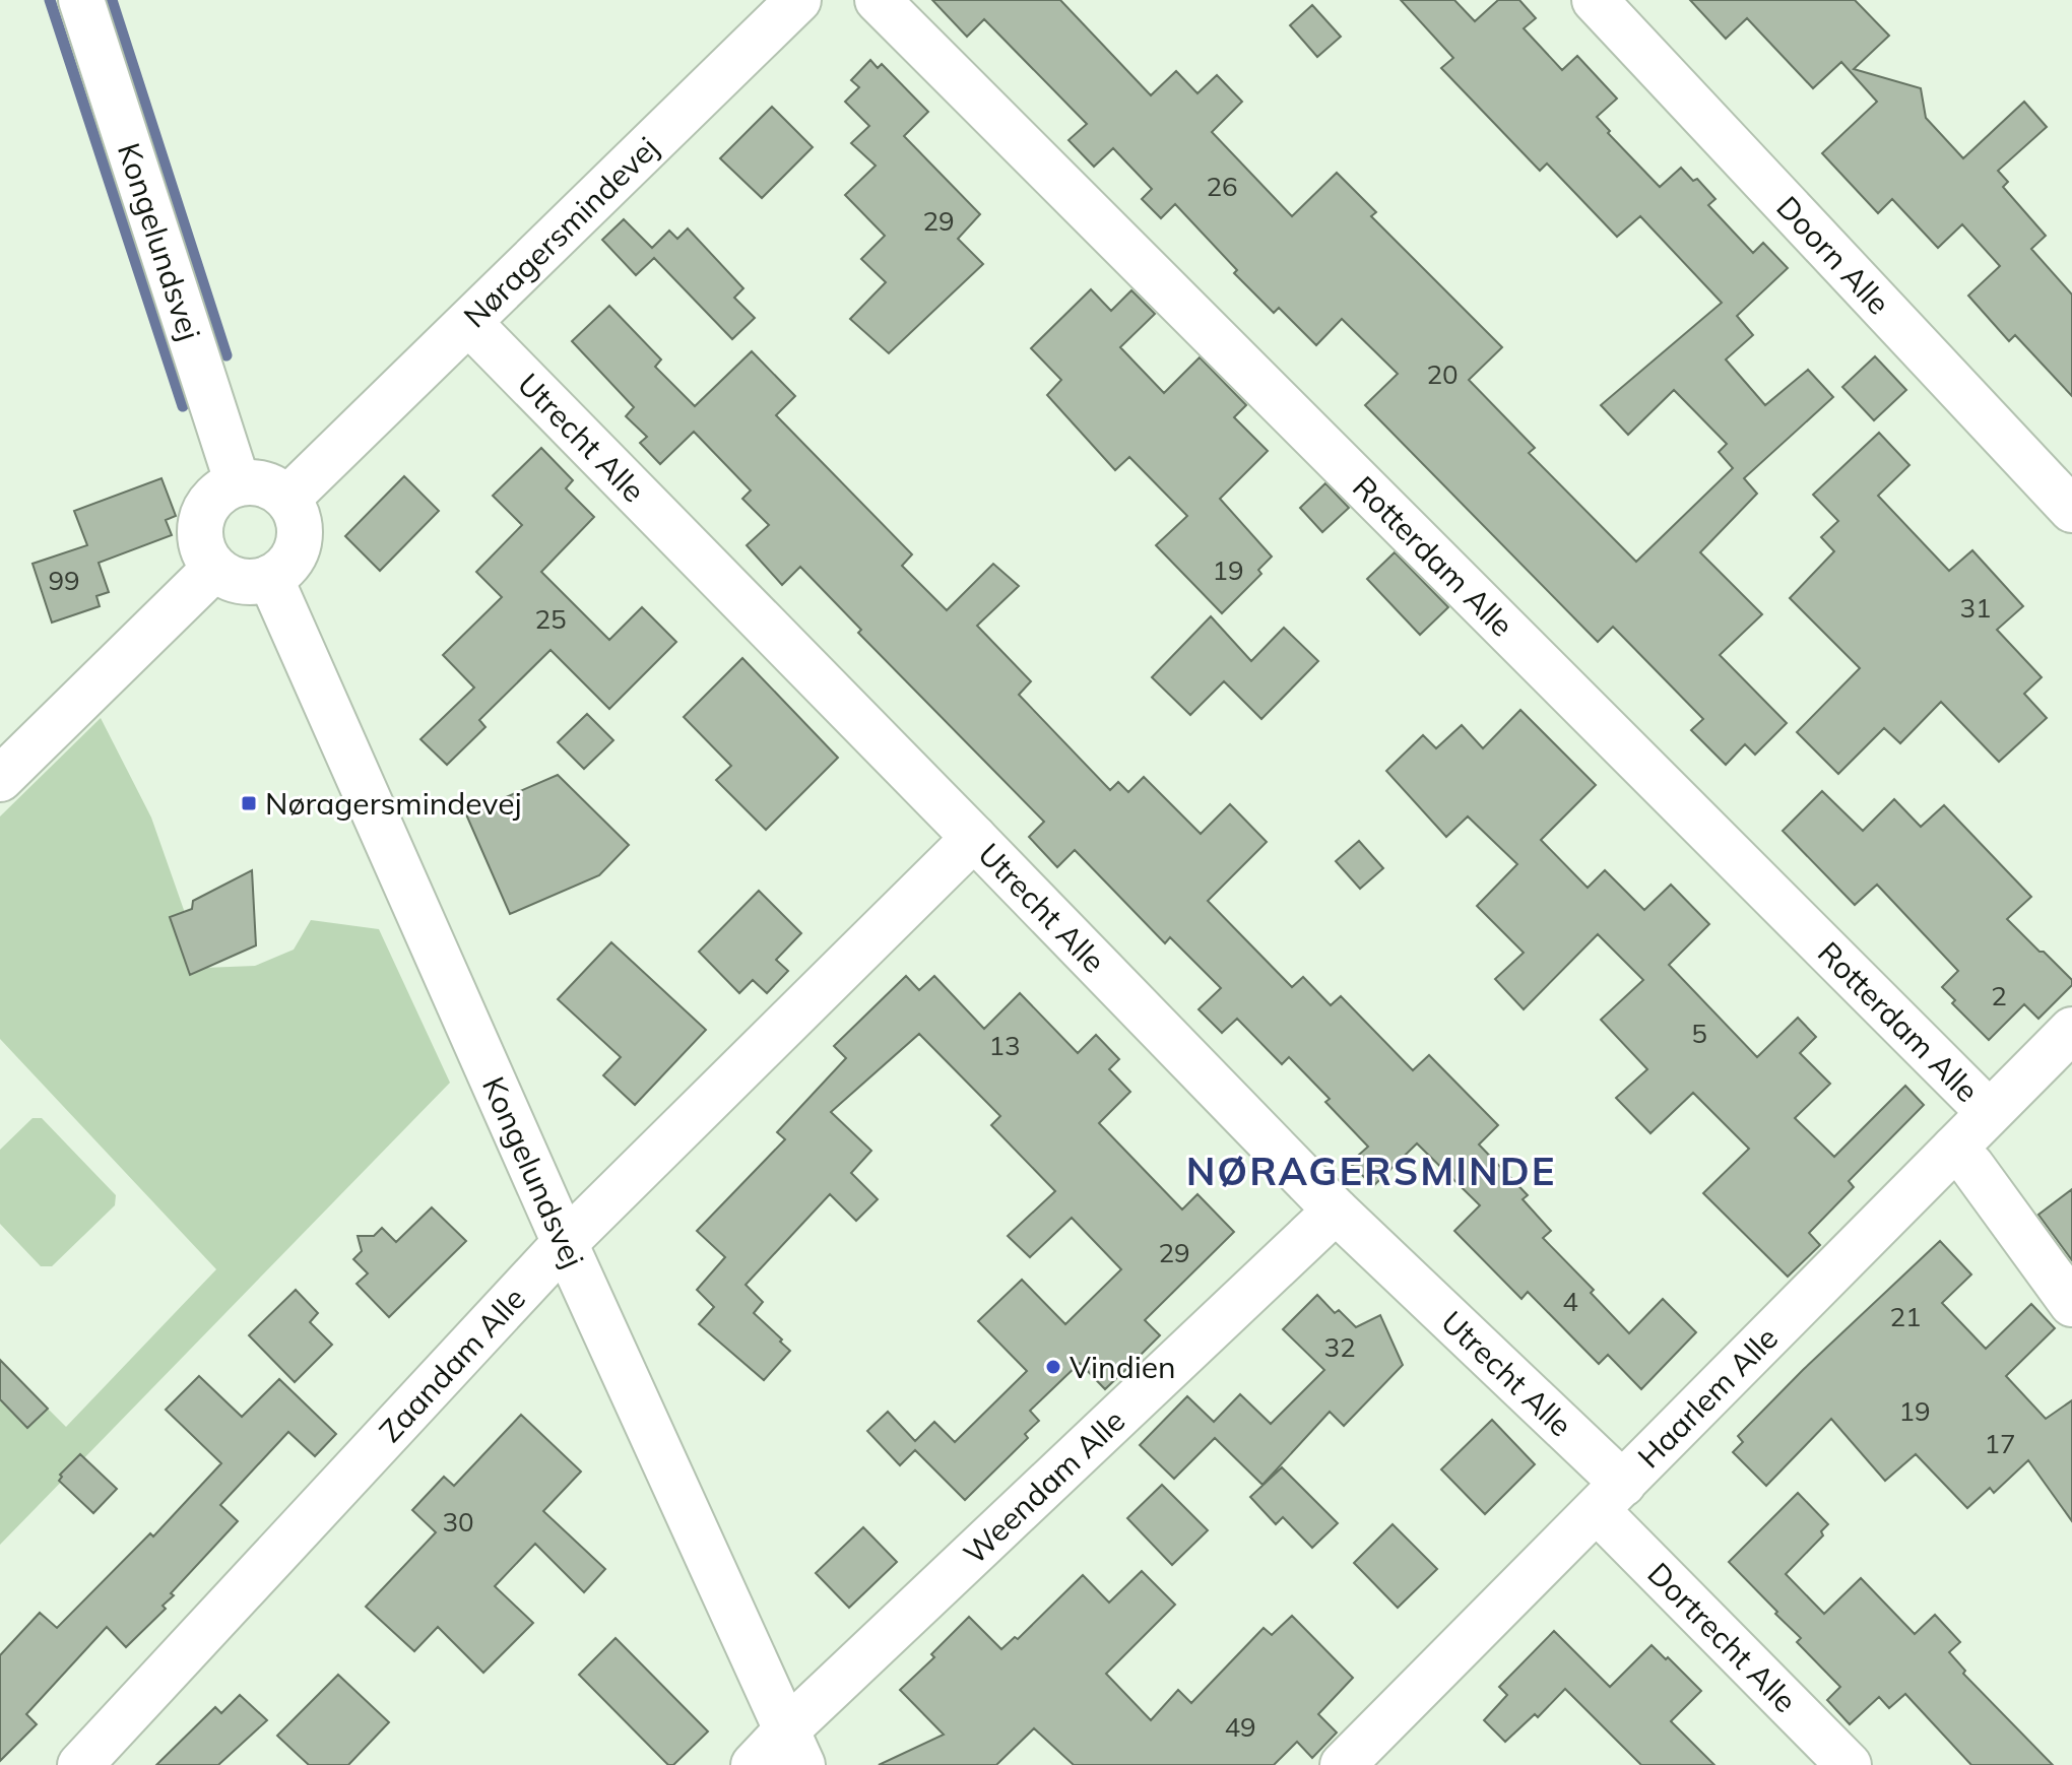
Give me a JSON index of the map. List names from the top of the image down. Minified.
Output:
{"streets":{"street":["Nøragersmindevej","Kongelundsvej","Doorn Alle","Utrecht Alle","Rotterdam Alle","Zaandam Alle","Haarlem Alle","Weendam Alle","Dortrecht Alle"]},"crossings":[["Nøragersmindevej","Kongelundsvej"],["Nøragersmindevej","Utrecht Alle"],["Kongelundsvej","Zaandam Alle"],["Kongelundsvej","Weendam Alle"],["Utrecht Alle","Zaandam Alle"],["Utrecht Alle","Haarlem Alle"],["Utrecht Alle","Weendam Alle"],["Utrecht Alle","Dortrecht Alle"],["Rotterdam Alle","Haarlem Alle"],["Haarlem Alle","Dortrecht Alle"]],"districts":["NØRAGERSMINDE"],"places":{"transit":["Nøragersmindevej"],"other":["Vindien"]},"house_numbers":["26","29","20","19","99","31","25","2","5","13","29","4","21","32","19","17","30","49"]}
